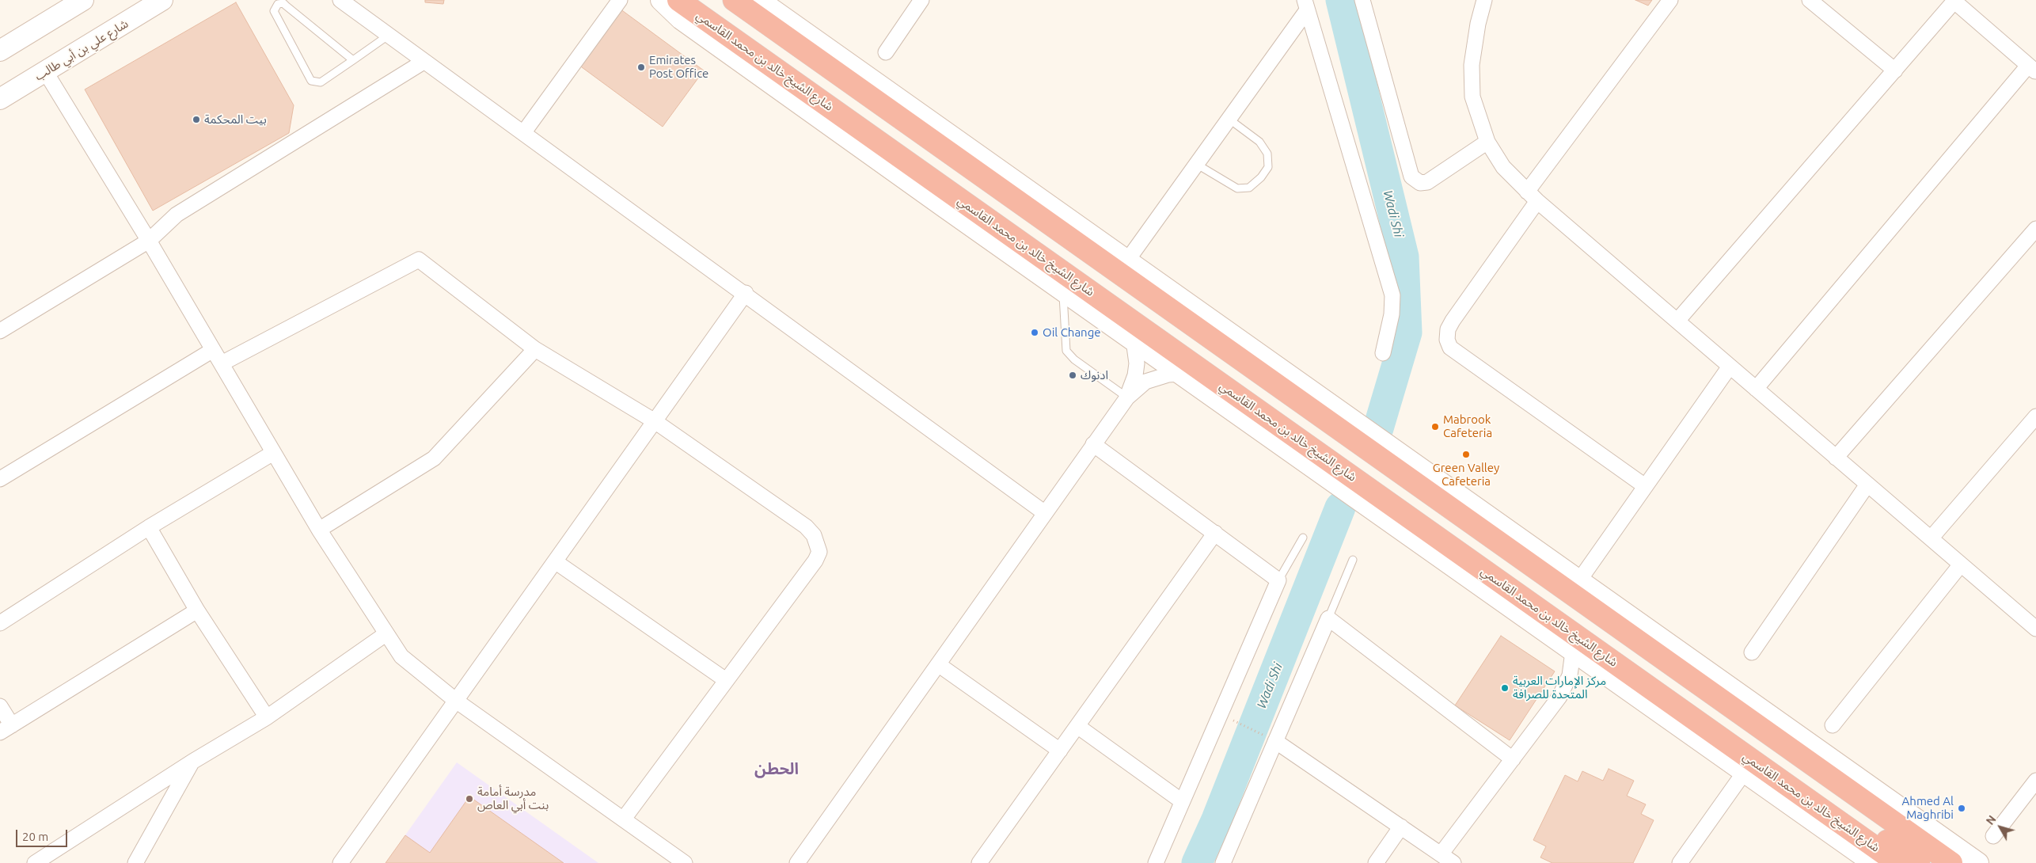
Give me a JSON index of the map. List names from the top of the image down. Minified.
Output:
{"streets":{"highway":["شارع الشيخ خالد بن محمد القاسمي"],"street":["شارع علي بن أبي طالب"]},"districts":["الحطن"],"water":["Wadi Shi"],"places":["Emirates Post Office","بيت المحكمة","Oil Change","ادنوك","Mabrook Cafeteria","Green Valley Cafeteria","مركز الإمارات العربية المتحدة للصرافة","مدرسة أمامة بنت أبي العاص","Ahmed Al Maghribi"],"scale_bar":"20 m","north":"top left"}
